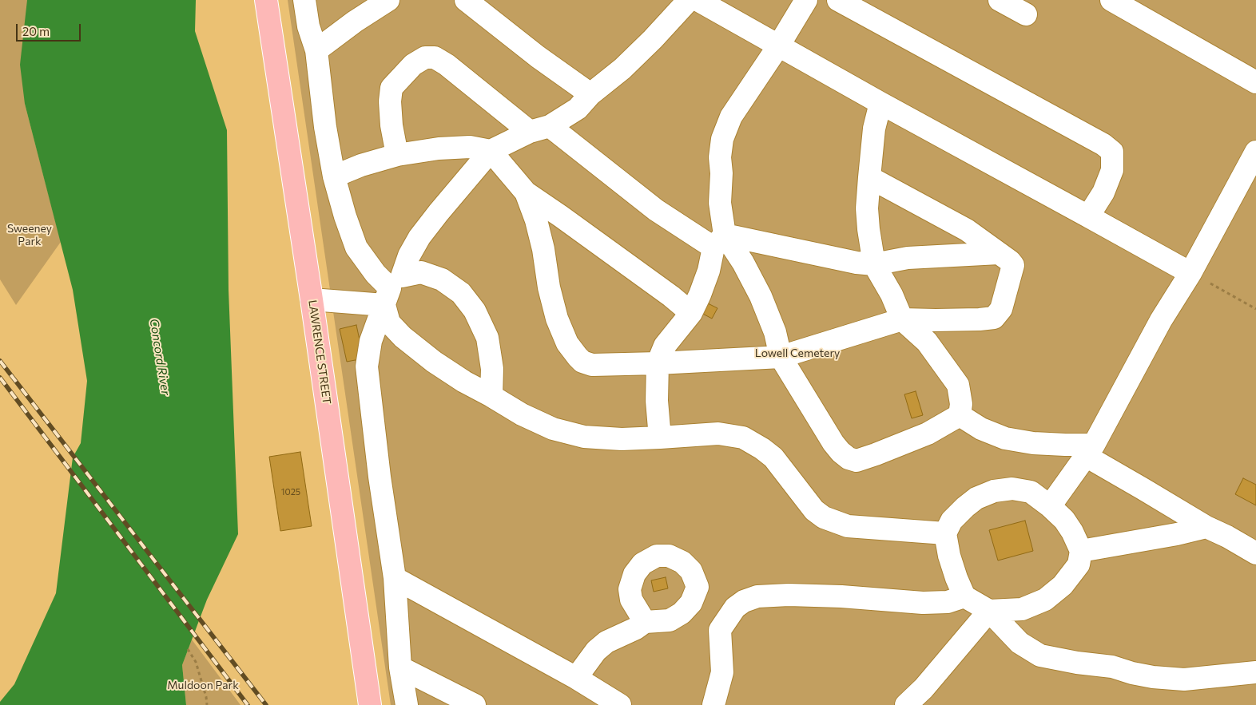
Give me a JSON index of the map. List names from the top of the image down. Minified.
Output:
{"streets":{"main road":["LAWRENCE STREET"]},"water":["Concord River"],"parks":["Sweeney Park","Lowell Cemetery","Muldoon Park"],"house_numbers":["1025"],"scale_bar":"20 m"}
